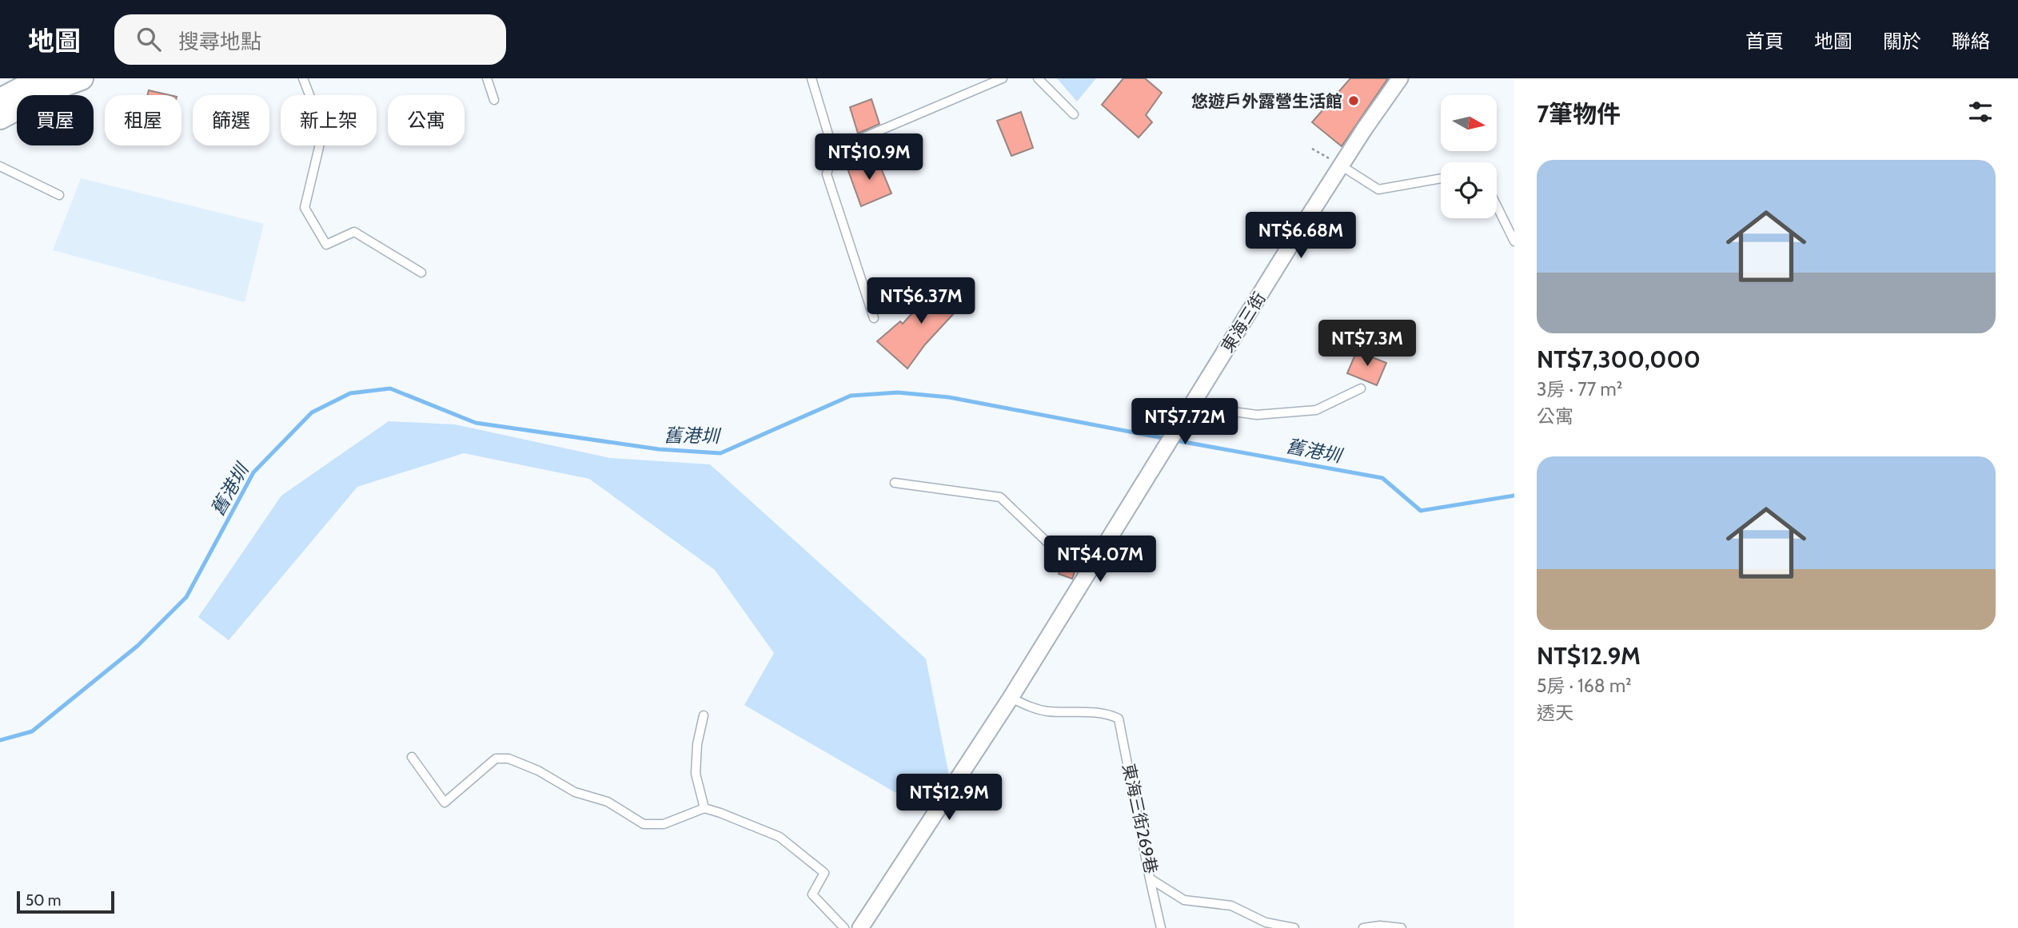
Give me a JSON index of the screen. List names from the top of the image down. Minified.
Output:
{"streets":{"street":["東海三街"],"lane":["東海三街269巷"]},"water":["舊港圳"],"places":["悠遊戶外露營生活館"],"scale_bar":"50 m","north":"right","page":{"header":"地圖","search":"搜尋地點","nav":["首頁","地圖","關於","聯絡"],"heading":"7筆物件","chip":["買屋","租屋","篩選","新上架","公寓"],"price":["NT$10.9M","NT$6.68M","NT$6.37M","NT$7.3M","NT$7.72M","NT$4.07M","NT$12.9M"],"list":[{"name":"NT$7,300,000","note":"3房 · 77 m² · 公寓"},{"name":"NT$12.9M","note":"5房 · 168 m² · 透天"}],"scale":"50 m"}}
